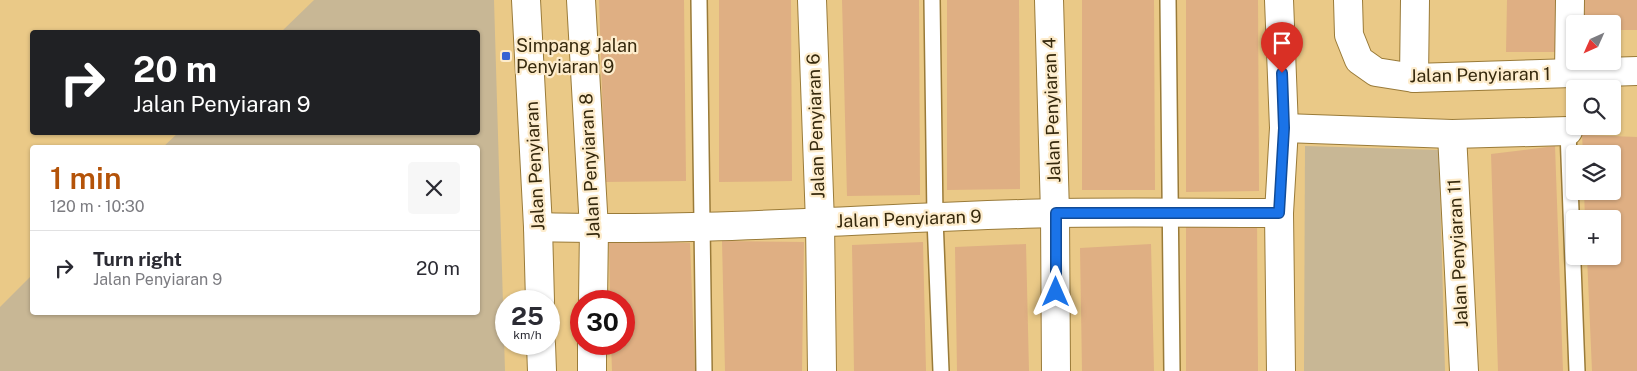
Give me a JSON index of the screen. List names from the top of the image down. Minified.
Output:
{"streets":{"street":["Jalan Penyiaran 1","Jalan Penyiaran 4","Jalan Penyiaran 6","Jalan Penyiaran","Jalan Penyiaran 8","Jalan Penyiaran 9","Jalan Penyiaran 11"]},"crossings":[["Jalan Penyiaran 4","Jalan Penyiaran 9"],["Jalan Penyiaran 6","Jalan Penyiaran 9"],["Jalan Penyiaran","Jalan Penyiaran 9"],["Jalan Penyiaran 8","Jalan Penyiaran 9"]],"places":{"transit":["Simpang Jalan Penyiaran 9"]},"north":"bottom left","page":{"map_buttons":"+","turn":["20 m","Jalan Penyiaran 9"],"heading":["1 min","120 m · 10:30"],"list":[{"name":"Turn right","note":"Jalan Penyiaran 9","value":"20 m"}],"speed":"25 km/h","limit":"30"}}
